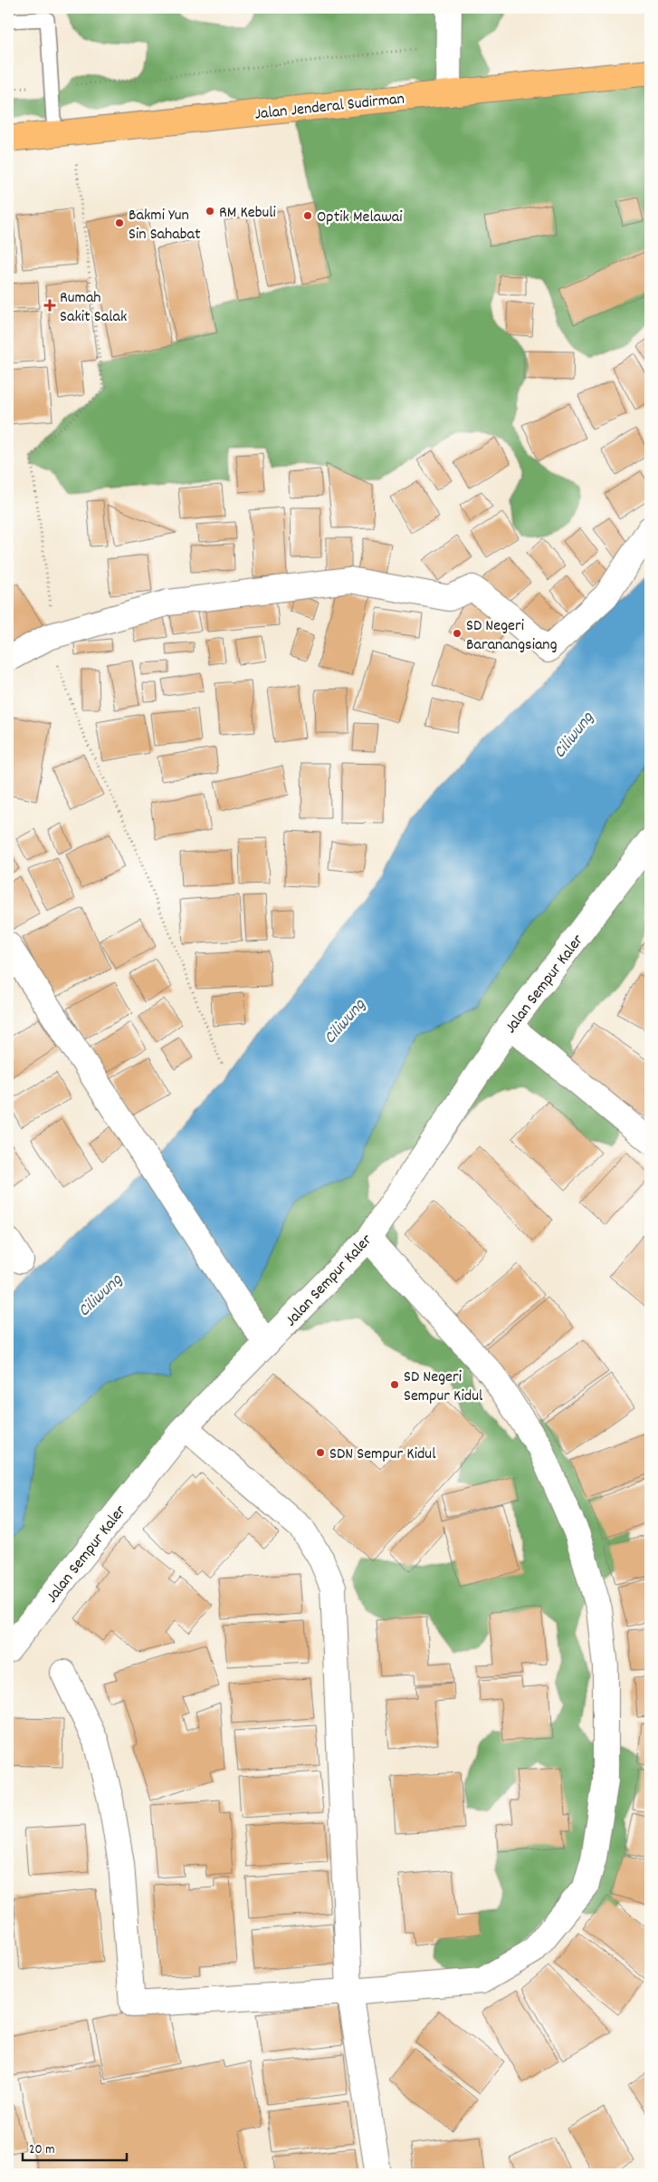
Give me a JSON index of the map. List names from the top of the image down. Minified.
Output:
{"streets":{"main road":["Jalan Jenderal Sudirman"],"street":["Jalan Sempur Kaler"]},"water":["Ciliwung"],"places":{"other":["RM Kebuli","Optik Melawai","Bakmi Yun Sin Sahabat","SD Negeri Baranangsiang","SD Negeri Sempur Kidul","SDN Sempur Kidul"],"health":["Rumah Sakit Salak"]},"scale_bar":"20 m"}
